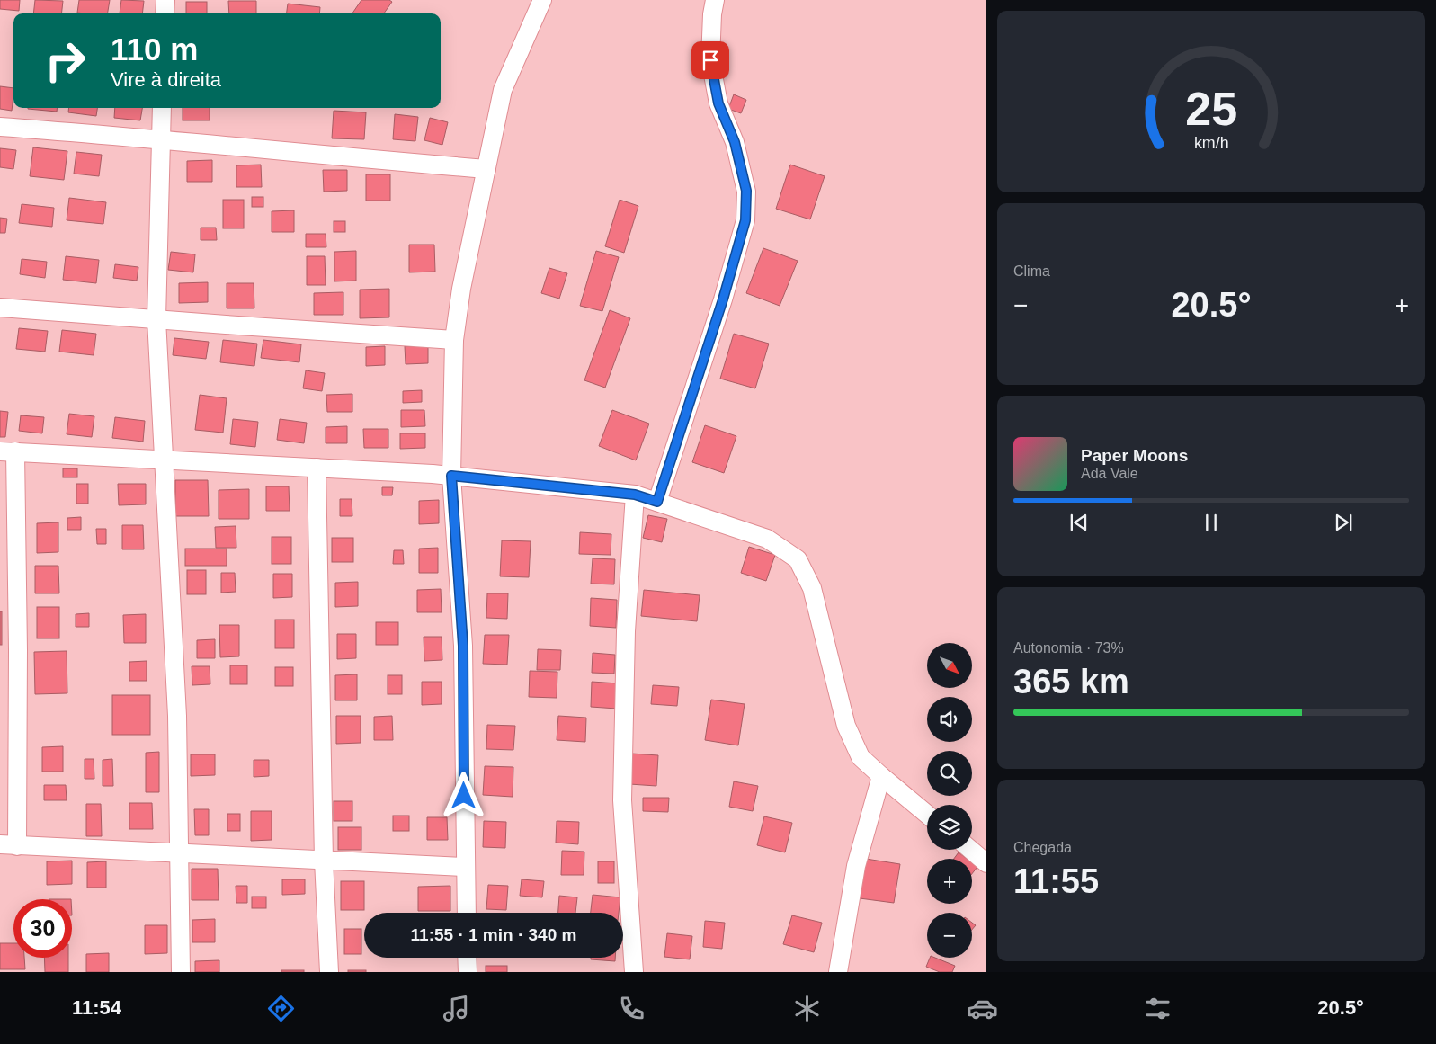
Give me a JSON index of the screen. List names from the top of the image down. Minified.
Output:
{"north":"bottom right","page":{"turn":["110 m","Vire à direita"],"tile":["Clima",["Autonomia · 73%","365 km"],["Chegada","11:55"]],"heat":["−","20.5°","+"],"song":["Paper Moons","Ada Vale"],"map_buttons":["+","−"],"limit":"30","trip":"11:55 · 1 min · 340 m","tabs":["11:54","20.5°"],"gauge":["25","km/h"]}}
